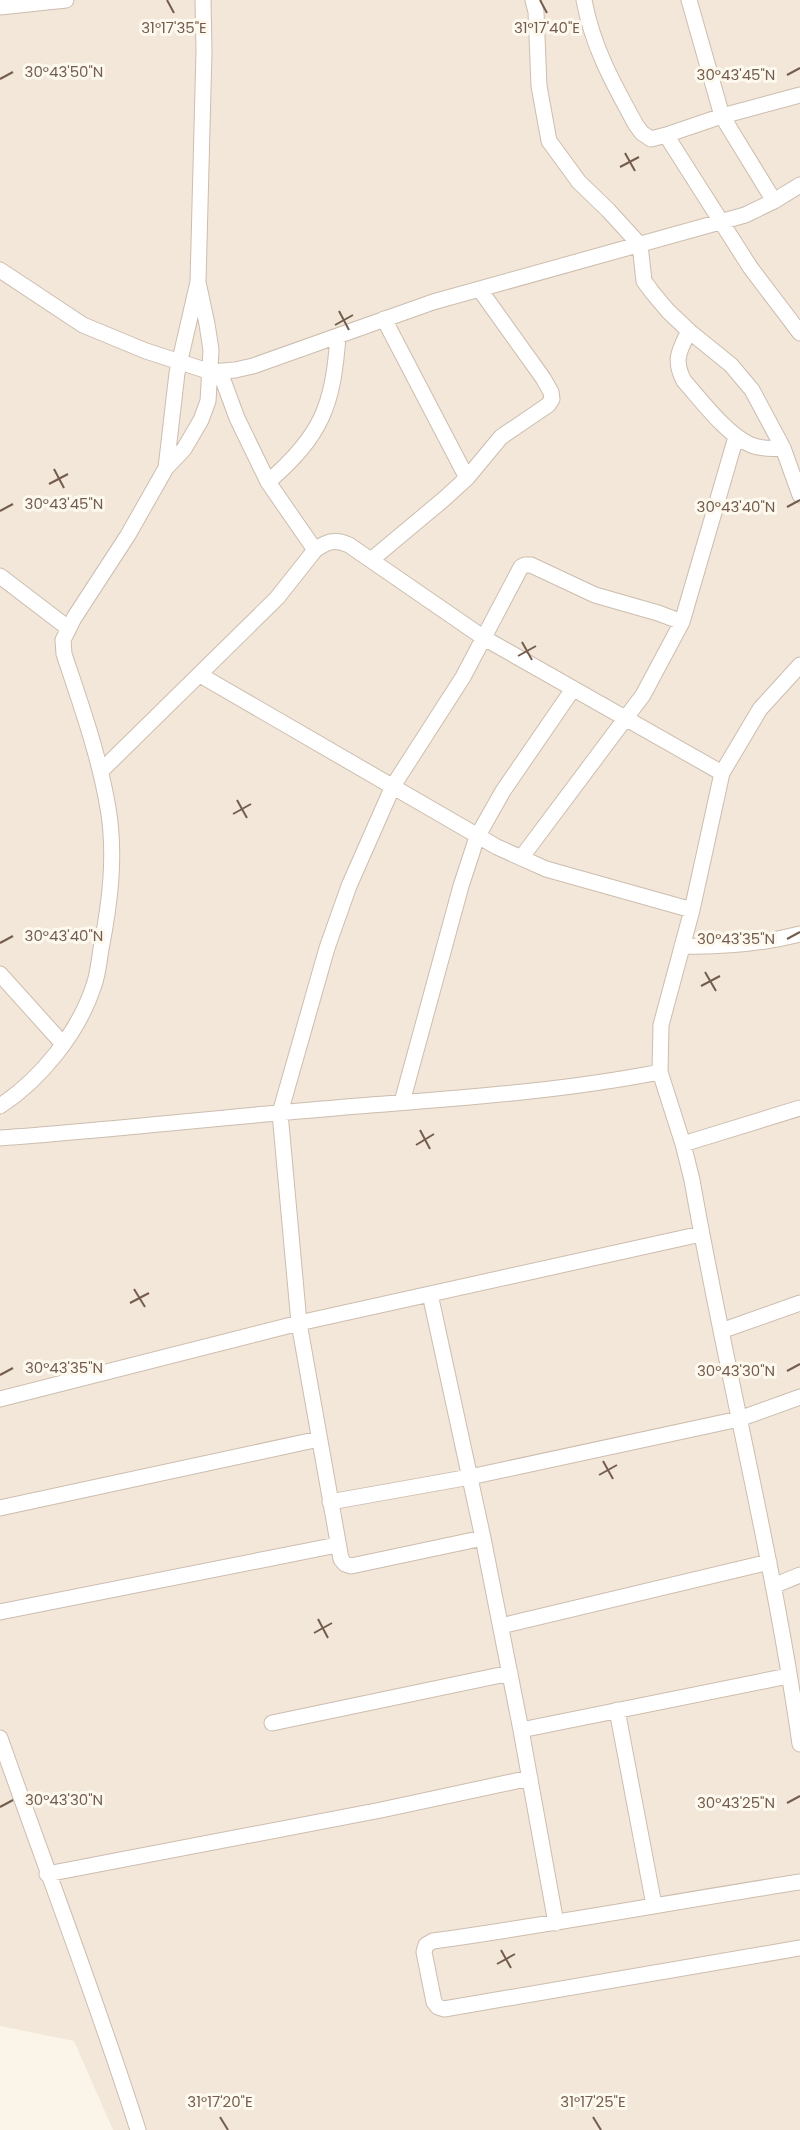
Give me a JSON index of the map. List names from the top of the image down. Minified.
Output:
{"coordinates":["31°17'35\"E","31°17'40\"E","30°43'50\"N","30°43'45\"N","30°43'40\"N","30°43'35\"N","30°43'30\"N","30°43'25\"N","31°17'20\"E","31°17'25\"E"]}
